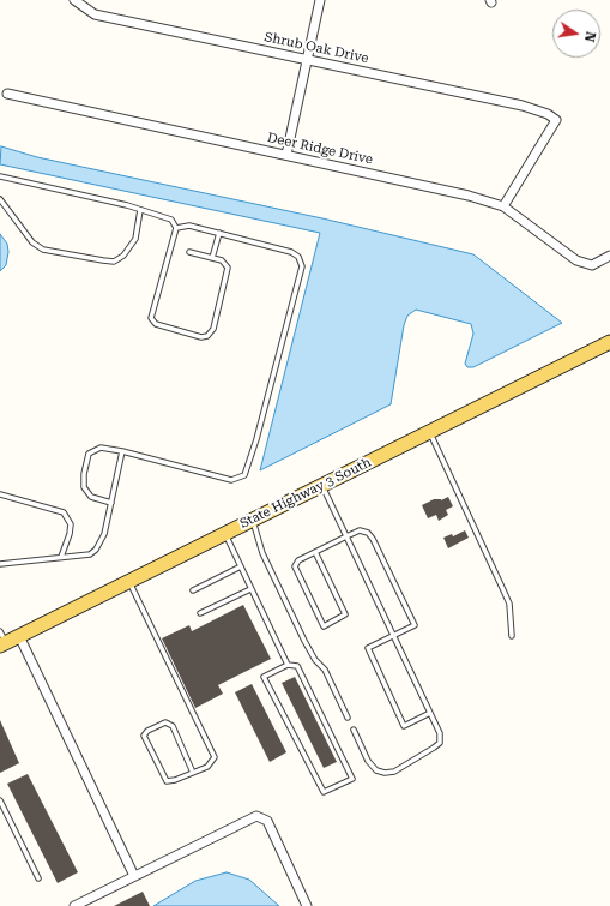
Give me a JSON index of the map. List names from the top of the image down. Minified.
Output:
{"streets":{"main road":["State Highway 3 South"],"street":["Shrub Oak Drive","Deer Ridge Drive"]},"crossings":[["Shrub Oak Drive","Deer Ridge Drive"]],"north":"right"}
